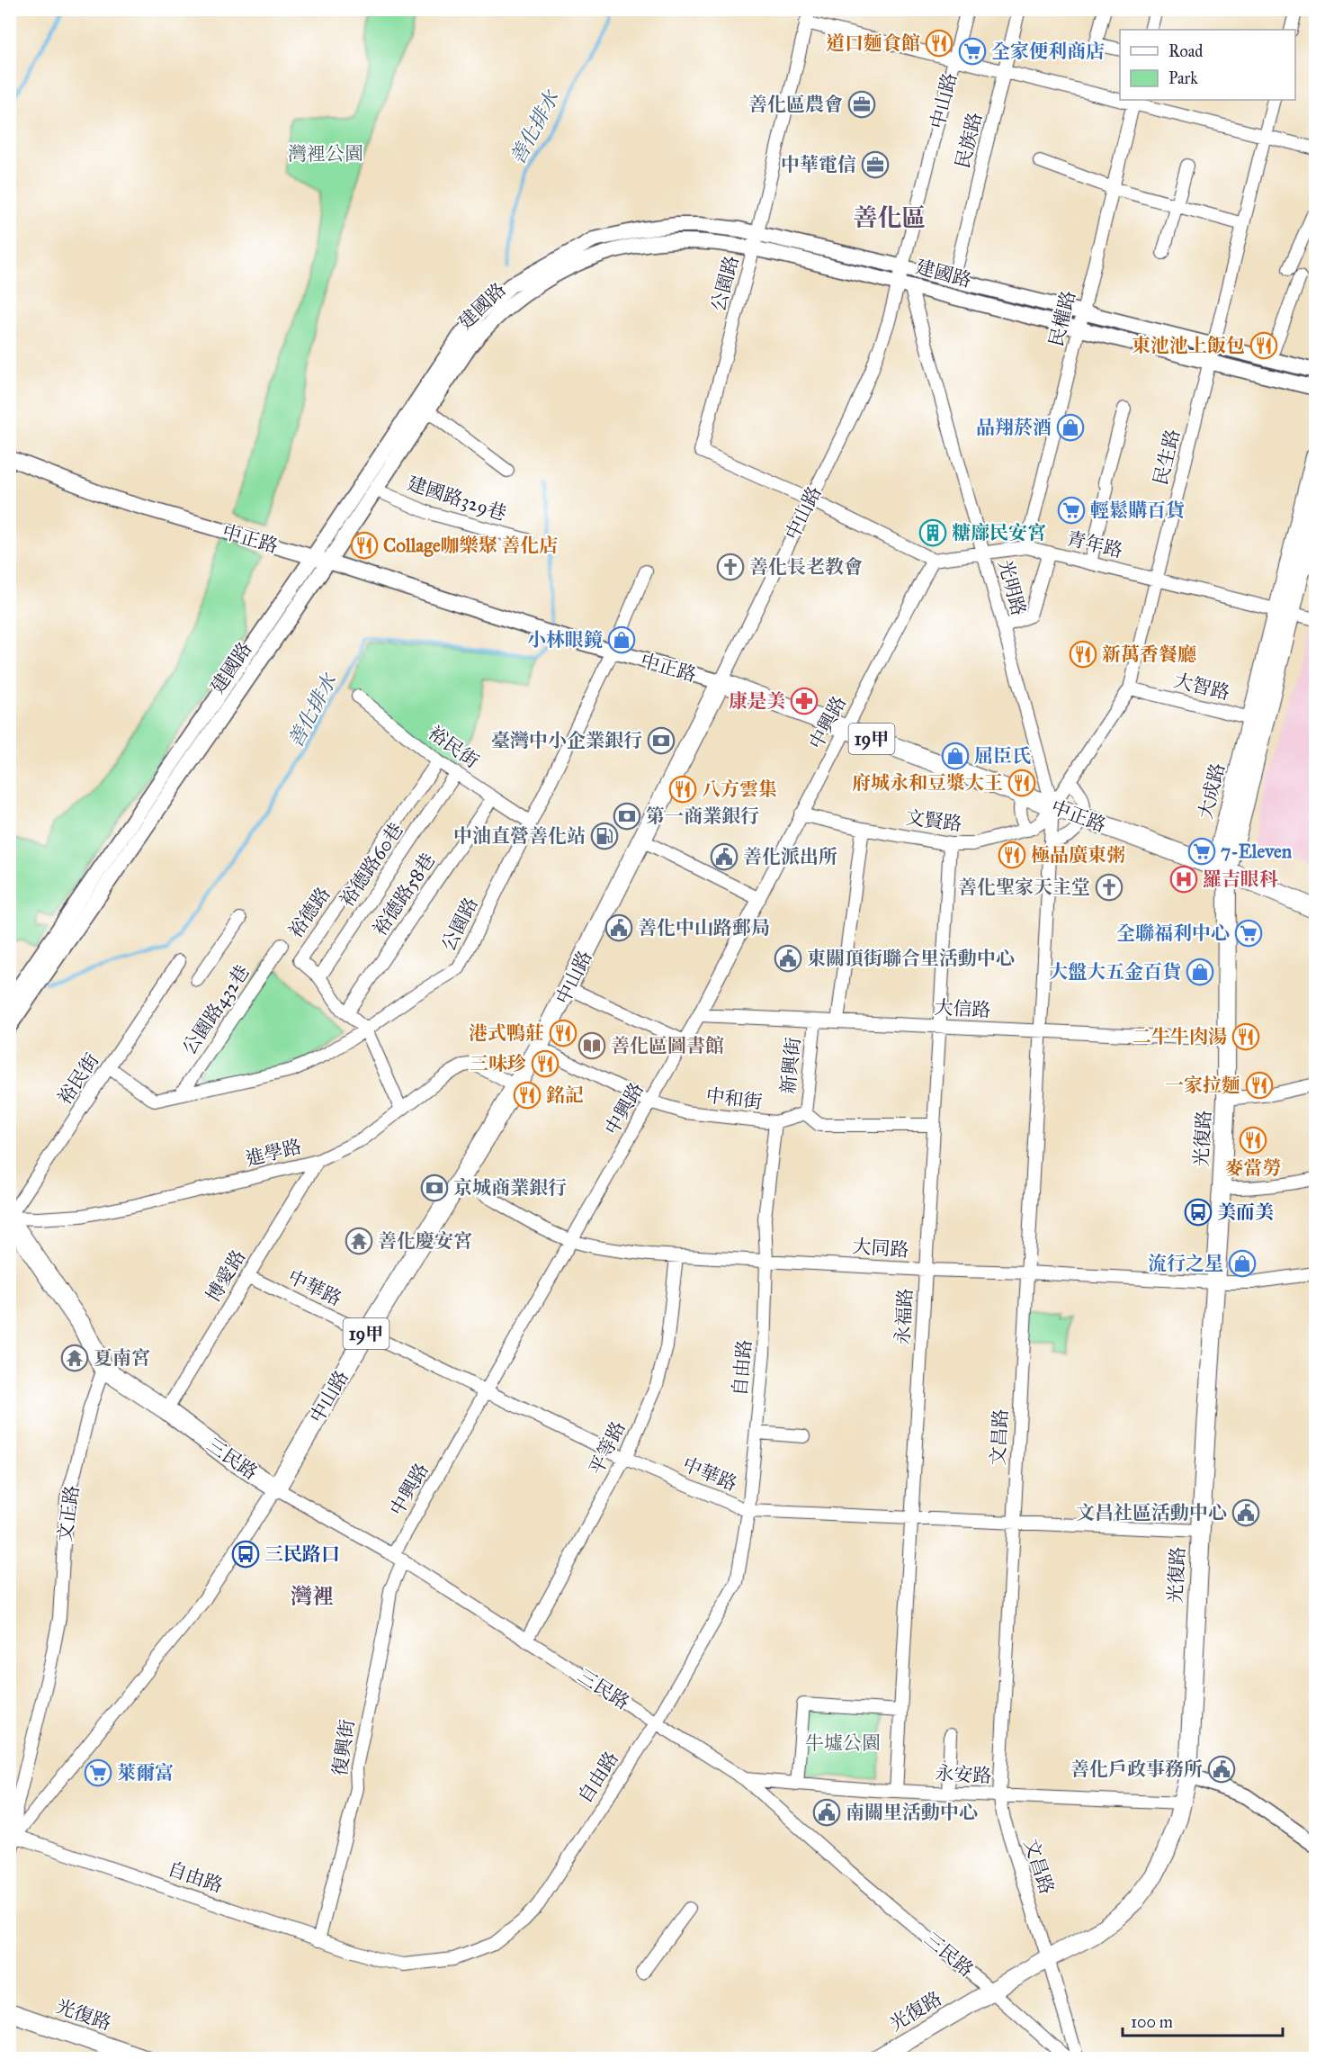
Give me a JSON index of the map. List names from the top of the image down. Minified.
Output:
{"streets":{"main road":["中山路","中正路","19甲","大成路","光復路","三民路"],"street":["民族路","建國路","公園路","民權路","民生路","建國路329巷","青年路","光明路","大智路","中興路","裕民街","文賢路","裕德路60巷","裕德路58巷","裕德路","大信路","公園路432巷","新興街","中和街","進學路","大同路","博愛路","中華路","永福路","自由路","文昌路","平等路","文正路","復興街","永安路"]},"crossings":[["中山路","建國路"],["中山路","公園路"],["中山路","中正路"],["中山路","光明路"],["中山路","中和街"],["中山路","進學路"],["中山路","大同路"],["中山路","中華路"],["中山路","自由路"],["中山路","三民路"],["中山路","文正路"],["民族路","建國路"],["建國路","公園路"],["建國路","民權路"],["建國路","民生路"],["建國路","建國路329巷"],["建國路","中正路"],["建國路","光明路"],["公園路","中正路"],["公園路","裕民街"],["公園路","裕德路"],["公園路","公園路432巷"],["民權路","青年路"],["民生路","中正路"],["民生路","青年路"],["民生路","光明路"],["民生路","大智路"],["民生路","文賢路"],["民生路","文昌路"],["中正路","光明路"],["中正路","中興路"],["中正路","大成路"],["中正路","文賢路"],["中正路","光復路"],["中正路","文昌路"],["青年路","光明路"],["青年路","中興路"],["青年路","大成路"],["光明路","文賢路"],["光明路","文昌路"],["大智路","大成路"],["中興路","文賢路"],["中興路","大信路"],["中興路","中和街"],["中興路","大同路"],["中興路","中華路"],["中興路","三民路"],["中興路","復興街"],["裕民街","裕德路60巷"],["裕民街","裕德路58巷"],["裕民街","裕德路"],["裕民街","進學路"],["大成路","光復路"],["文賢路","永福路"],["文賢路","文昌路"],["裕德路60巷","裕德路"],["裕德路58巷","裕德路"],["裕德路","進學路"],["大信路","新興街"],["大信路","光復路"],["大信路","永福路"],["大信路","文昌路"],["新興街","中和街"],["中和街","自由路"],["光復路","大同路"],["光復路","中華路"],["光復路","文昌路"],["光復路","三民路"],["光復路","永安路"],["進學路","博愛路"],["大同路","永福路"],["大同路","自由路"],["大同路","文昌路"],["大同路","平等路"],["博愛路","中華路"],["博愛路","三民路"],["中華路","永福路"],["中華路","自由路"],["中華路","文昌路"],["中華路","平等路"],["永福路","永安路"],["自由路","三民路"],["自由路","文正路"],["自由路","復興街"],["文昌路","永安路"],["平等路","三民路"],["三民路","文正路"],["三民路","復興街"],["三民路","永安路"]],"districts":["善化區","灣裡"],"water":["善化排水"],"parks":["灣裡公園","牛墟公園"],"places":{"restaurant":["道口麵食館","東池池上飯包","Collage咖樂聚 善化店","新萬香餐廳","府城永和豆漿大王","八方雲集","極品廣東粥","港式鴨莊","二牛牛肉湯","三味珍","一家拉麵","銘記","麥當勞"],"supermarket":["全家便利商店","輕鬆購百貨","7-Eleven","全聯福利中心","萊爾富"],"office":["善化區農會","中華電信"],"shop":["品翔菸酒","小林眼鏡","屈臣氏","大盤大五金百貨","流行之星"],"building":["糖廍民安宮"],"church":["善化長老教會","善化聖家天主堂"],"pharmacy":["康是美"],"bank":["臺灣中小企業銀行","第一商業銀行","京城商業銀行"],"fuel station":["中油直營善化站"],"public building":["善化派出所","善化中山路郵局","東關頂街聯合里活動中心","文昌社區活動中心","善化戶政事務所","南關里活動中心"],"hospital":["羅吉眼科"],"library":["善化區圖書館"],"bus stop":["美而美","三民路口"],"temple":["善化慶安宮","夏南宮"]},"legend":["Road","Park"],"scale_bar":"100 m"}
